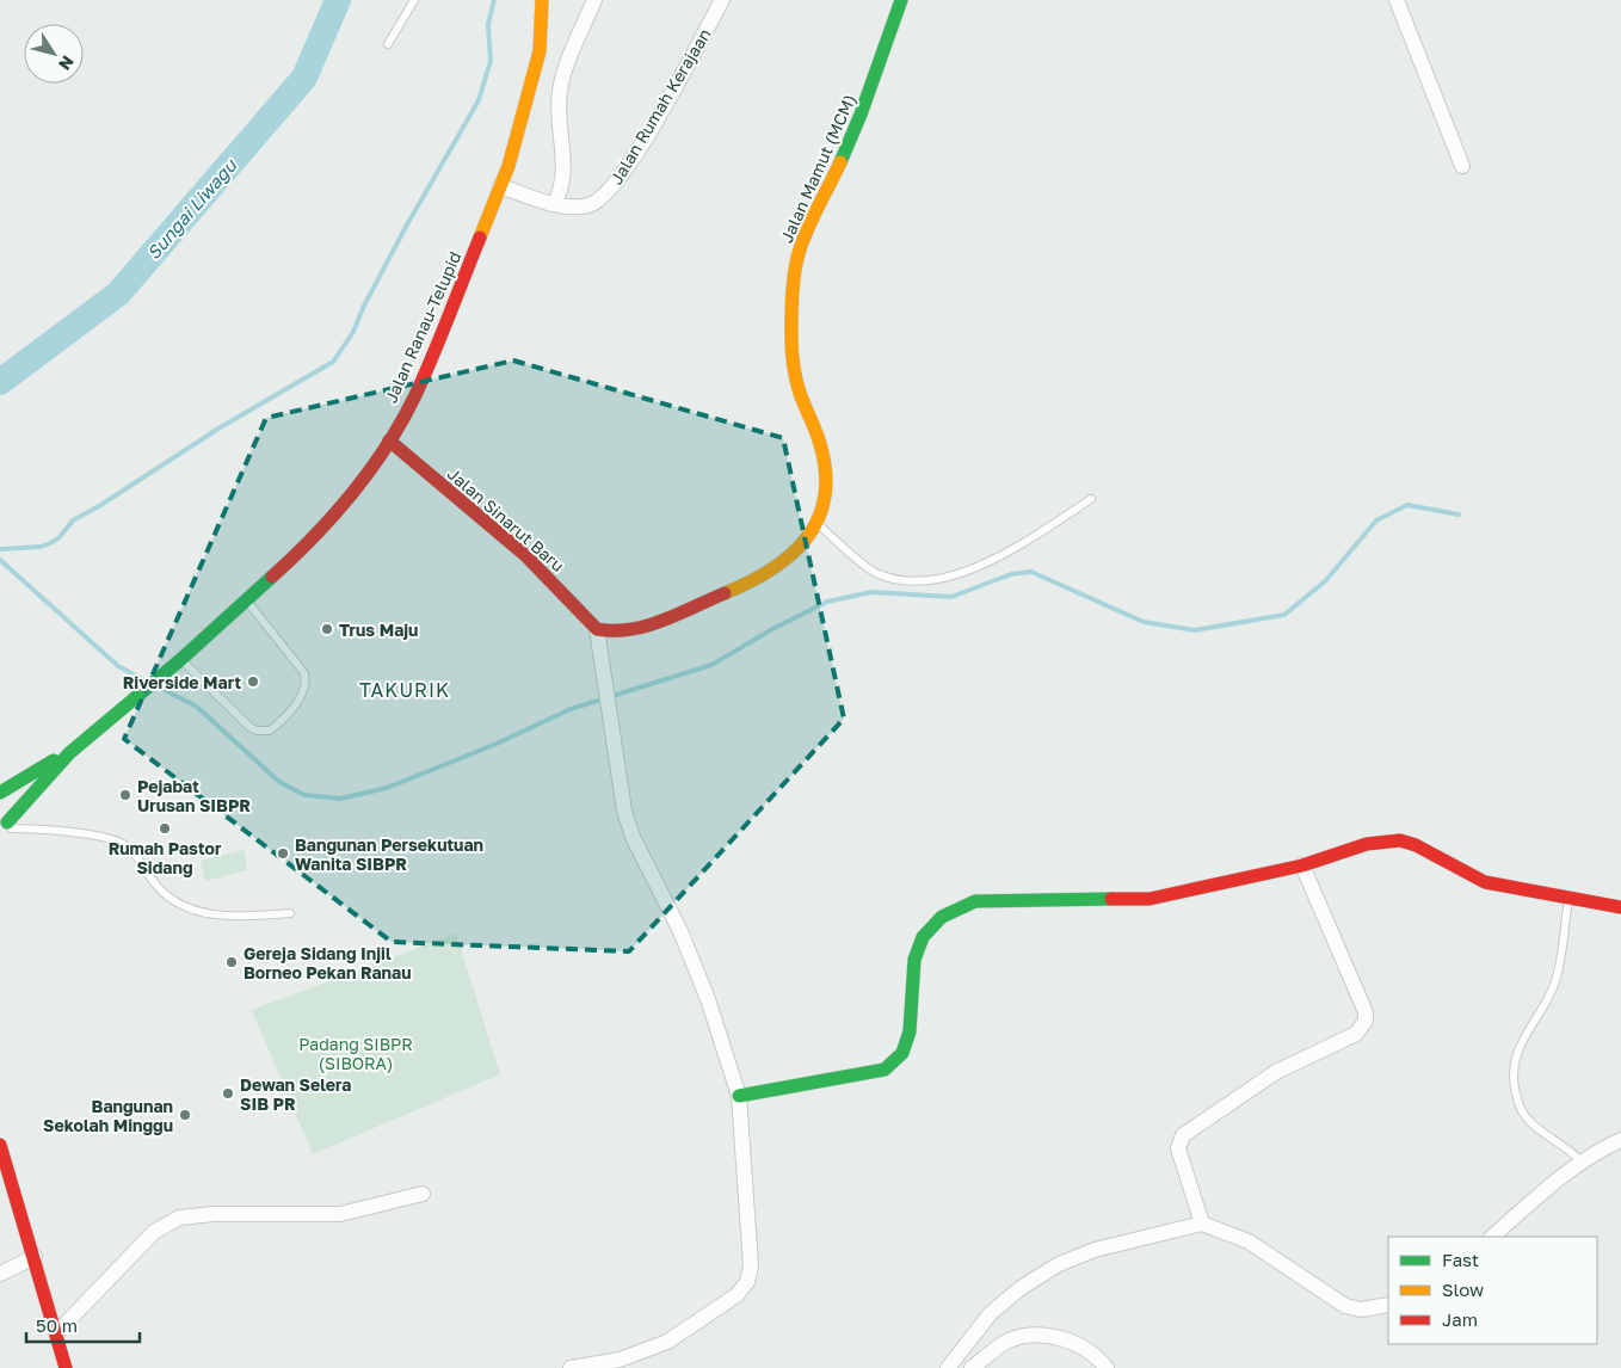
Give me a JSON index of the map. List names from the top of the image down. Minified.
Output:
{"streets":{"main road":["Jalan Mamut (MCM)","Jalan Ranau-Telupid","Jalan Sinarut Baru"],"street":["Jalan Rumah Kerajaan"]},"crossings":[["Jalan Rumah Kerajaan","Jalan Ranau-Telupid"],["Jalan Mamut (MCM)","Jalan Sinarut Baru"],["Jalan Ranau-Telupid","Jalan Sinarut Baru"]],"districts":["TAKURIK"],"water":["Sungai Liwagu"],"parks":["Padang SIBPR (SIBORA)"],"places":["Trus Maju","Riverside Mart","Pejabat Urusan SIBPR","Rumah Pastor Sidang","Bangunan Persekutuan Wanita SIBPR","Gereja Sidang Injil Borneo Pekan Ranau","Dewan Selera SIB PR","Bangunan Sekolah Minggu"],"legend":["Fast","Slow","Jam"],"scale_bar":"50 m","north":"bottom right"}
